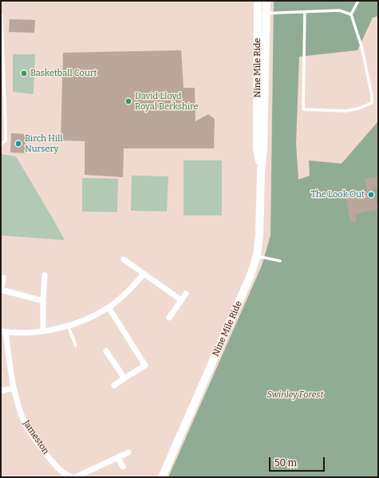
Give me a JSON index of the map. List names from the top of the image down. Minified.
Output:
{"streets":{"main road":["Nine Mile Ride"],"street":["Jameston"]},"parks":["Swinley Forest"],"places":["Basketball Court","David Lloyd Royal Berkshire","Birch Hill Nursery","The Look Out"],"scale_bar":"50 m"}
